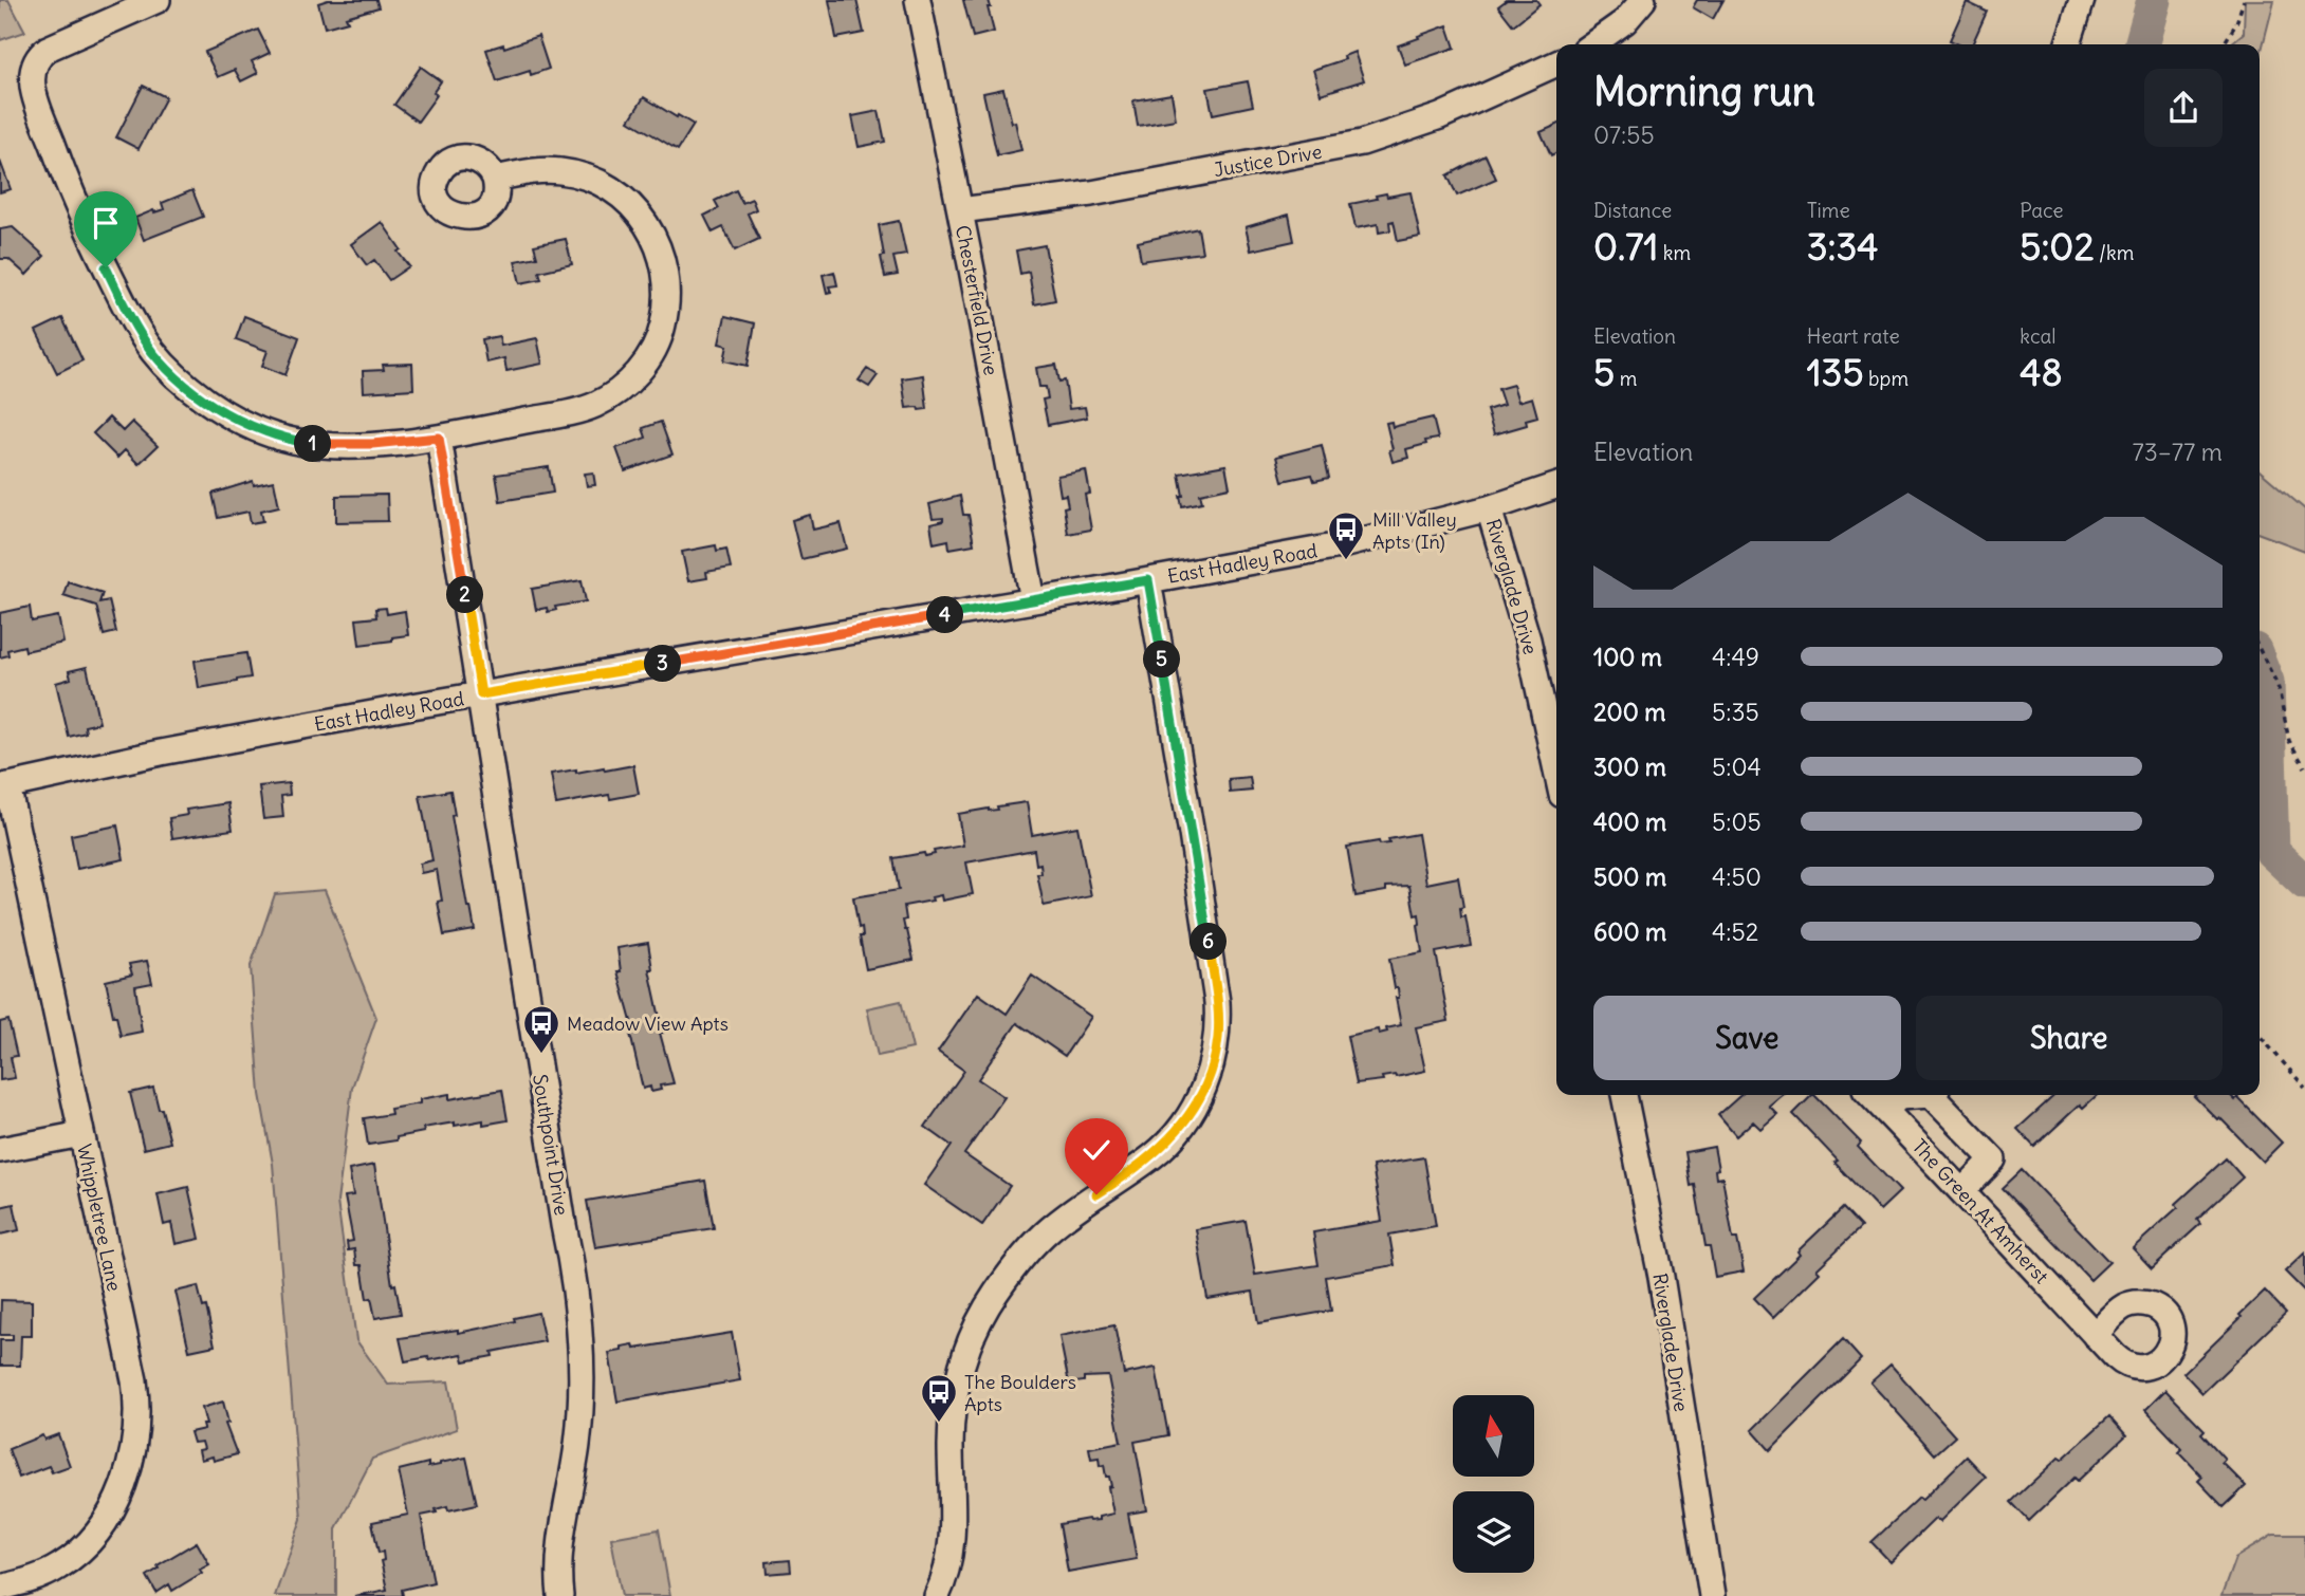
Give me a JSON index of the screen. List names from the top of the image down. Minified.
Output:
{"streets":{"street":["Justice Drive","Chesterfield Drive","East Hadley Road","Riverglade Drive","Southpoint Drive","The Green At Amherst","Whippletree Lane"]},"crossings":[["Justice Drive","Chesterfield Drive"],["Chesterfield Drive","East Hadley Road"],["East Hadley Road","Riverglade Drive"],["East Hadley Road","Southpoint Drive"],["East Hadley Road","Whippletree Lane"]],"places":{"bus stop":["Mill Valley Apts (In)","Meadow View Apts","The Boulders Apts"]},"north":"top","page":{"heading":["Morning run","07:55"],"stats":[["Distance","0.71 km"],["Time","3:34"],["Pace","5:02 /km"],["Elevation","5 m"],["Heart rate","135 bpm"],["kcal","48"]],"chart":["Elevation","73–77 m"],"pins":["1","2","4","5","3","6"],"list":[{"name":"100 m","note":"4:49"},{"name":"200 m","note":"5:35"},{"name":"300 m","note":"5:04"},{"name":"400 m","note":"5:05"},{"name":"500 m","note":"4:50"},{"name":"600 m","note":"4:52"}],"buttons":["Save","Share"]}}
